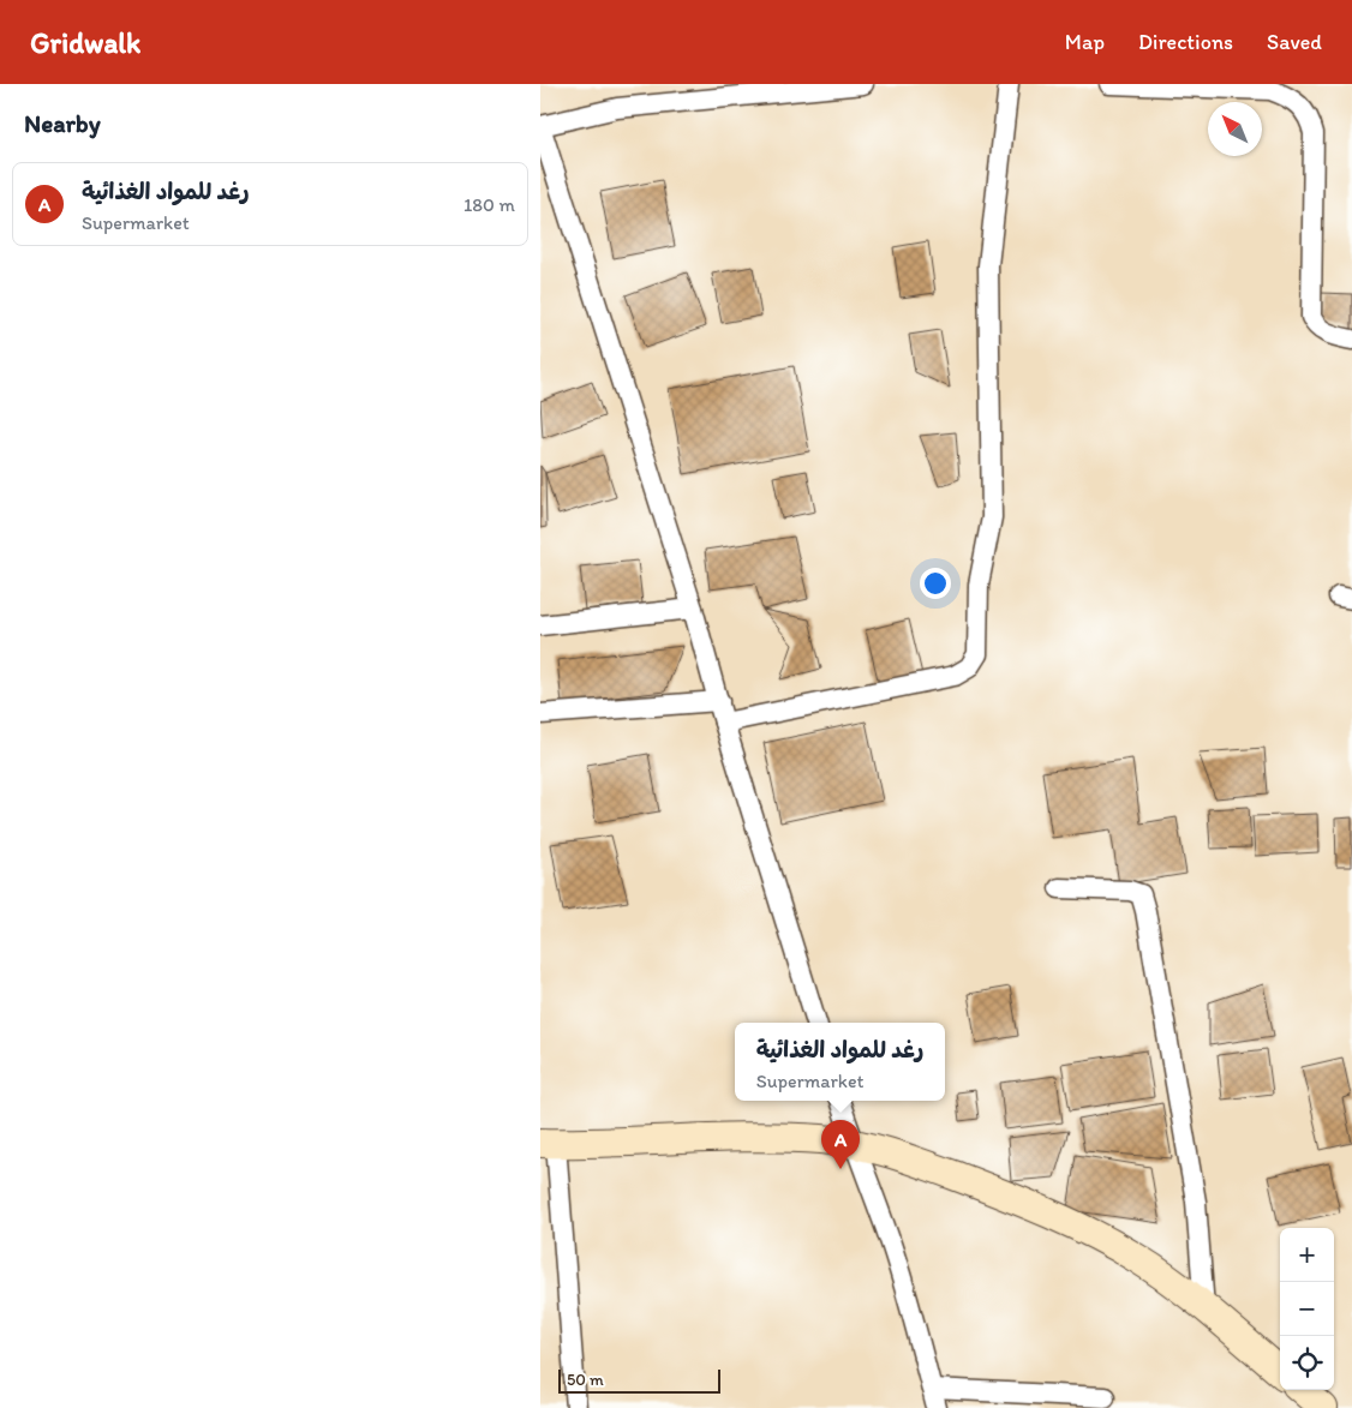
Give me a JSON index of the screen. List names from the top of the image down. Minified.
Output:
{"scale_bar":"50 m","north":"top left","page":{"header":"Gridwalk","nav":["Map","Directions","Saved"],"heading":"Nearby","list":[{"mark":"A","name":"رغد للمواد الغذائية","note":"Supermarket","value":"180 m"}],"popup":["رغد للمواد الغذائية","Supermarket"],"pins":"A","map_buttons":["+","−"],"scale":"50 m"}}
